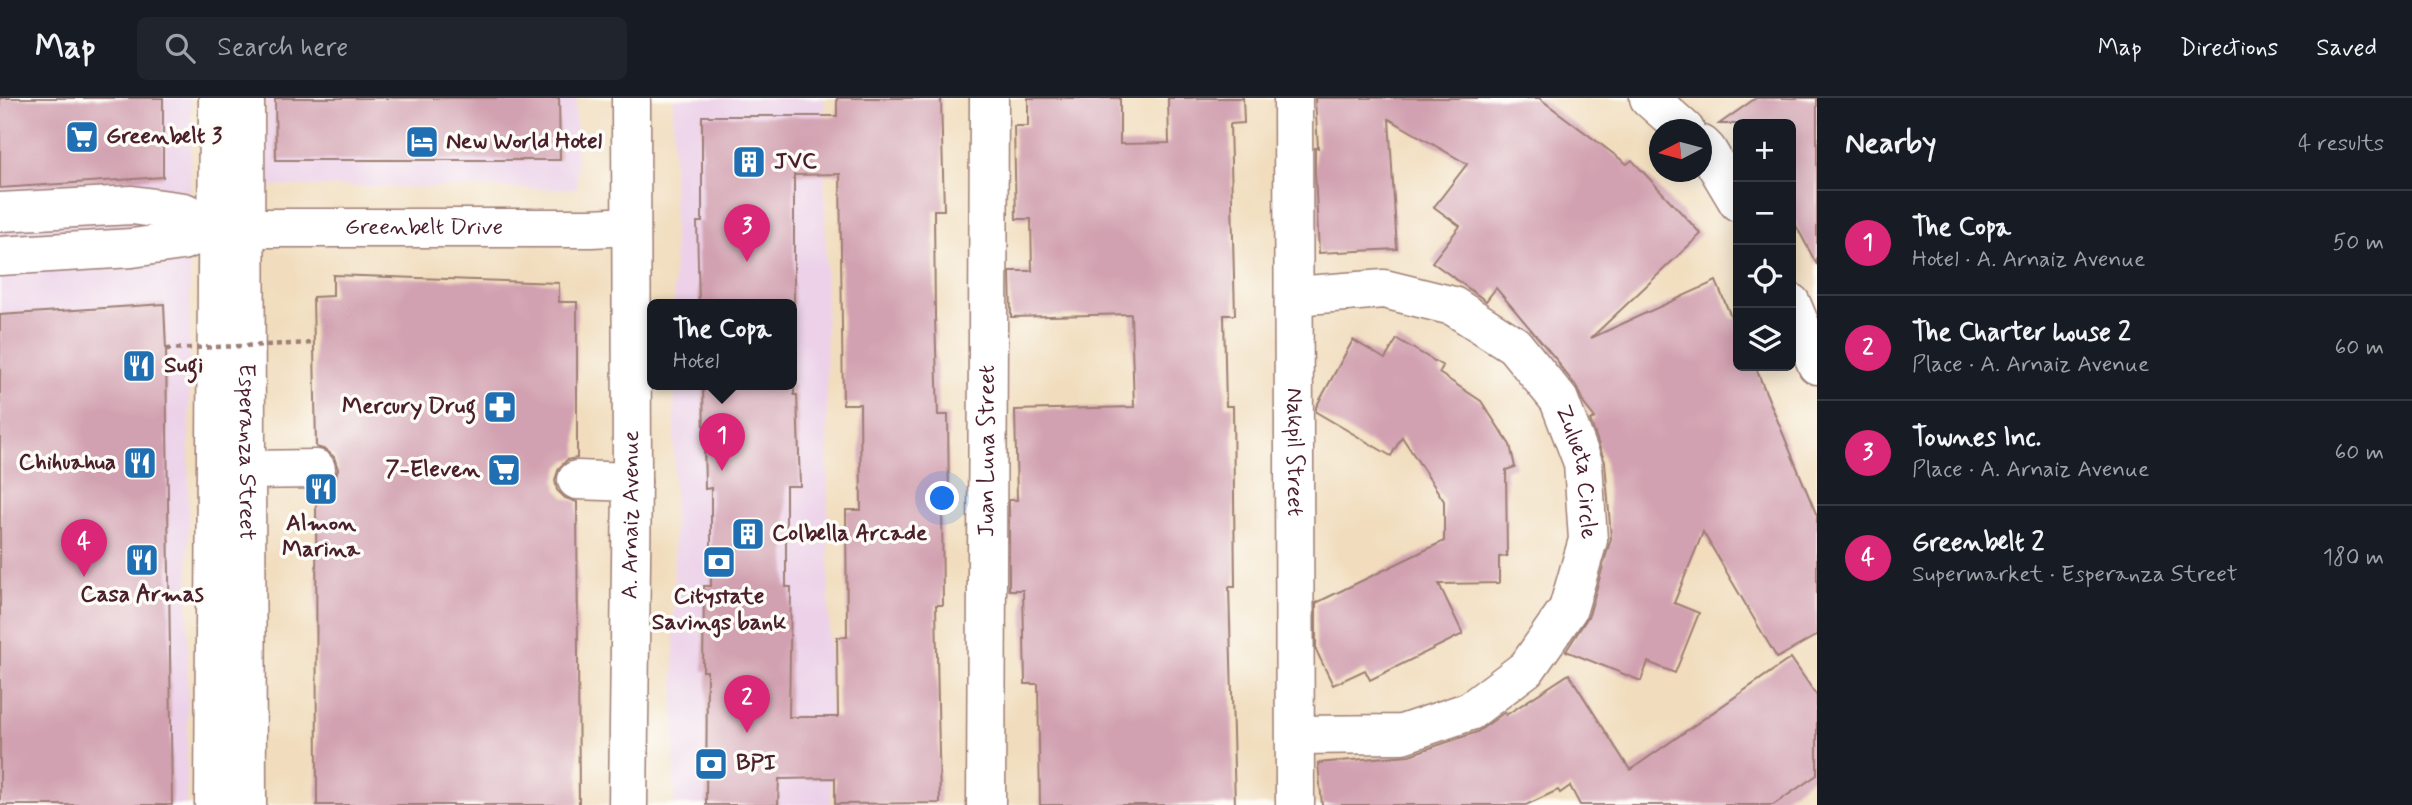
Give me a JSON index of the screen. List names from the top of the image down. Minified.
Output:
{"streets":{"street":["Greenbelt Drive","Esperanza Street","Juan Luna Street","Nakpil Street","Zulueta Circle","A. Arnaiz Avenue"]},"crossings":[["Greenbelt Drive","Esperanza Street"],["Greenbelt Drive","A. Arnaiz Avenue"],["Nakpil Street","Zulueta Circle"]],"places":{"supermarket":["Greenbelt 3","7-Eleven"],"hotel":["New World Hotel"],"building":["JVC","Colbella Arcade"],"restaurant":["Sugi","Chihuahua","Almon Marina","Casa Armas"],"pharmacy":["Mercury Drug"],"bank":["Citystate Savings bank","BPI"]},"north":"left","page":{"header":"Map","search":"Search here","nav":["Map","Directions","Saved"],"heading":["Nearby","4 results"],"map_buttons":["+","−"],"list":[{"mark":"1","name":"The Copa","note":"Hotel · A. Arnaiz Avenue","value":"50 m"},{"mark":"2","name":"The Charter house 2","note":"Place · A. Arnaiz Avenue","value":"60 m"},{"mark":"3","name":"Townes Inc.","note":"Place · A. Arnaiz Avenue","value":"60 m"},{"mark":"4","name":"Greenbelt 2","note":"Supermarket · Esperanza Street","value":"180 m"}],"pins":["3","1","4","2"],"popup":["The Copa","Hotel"]}}
